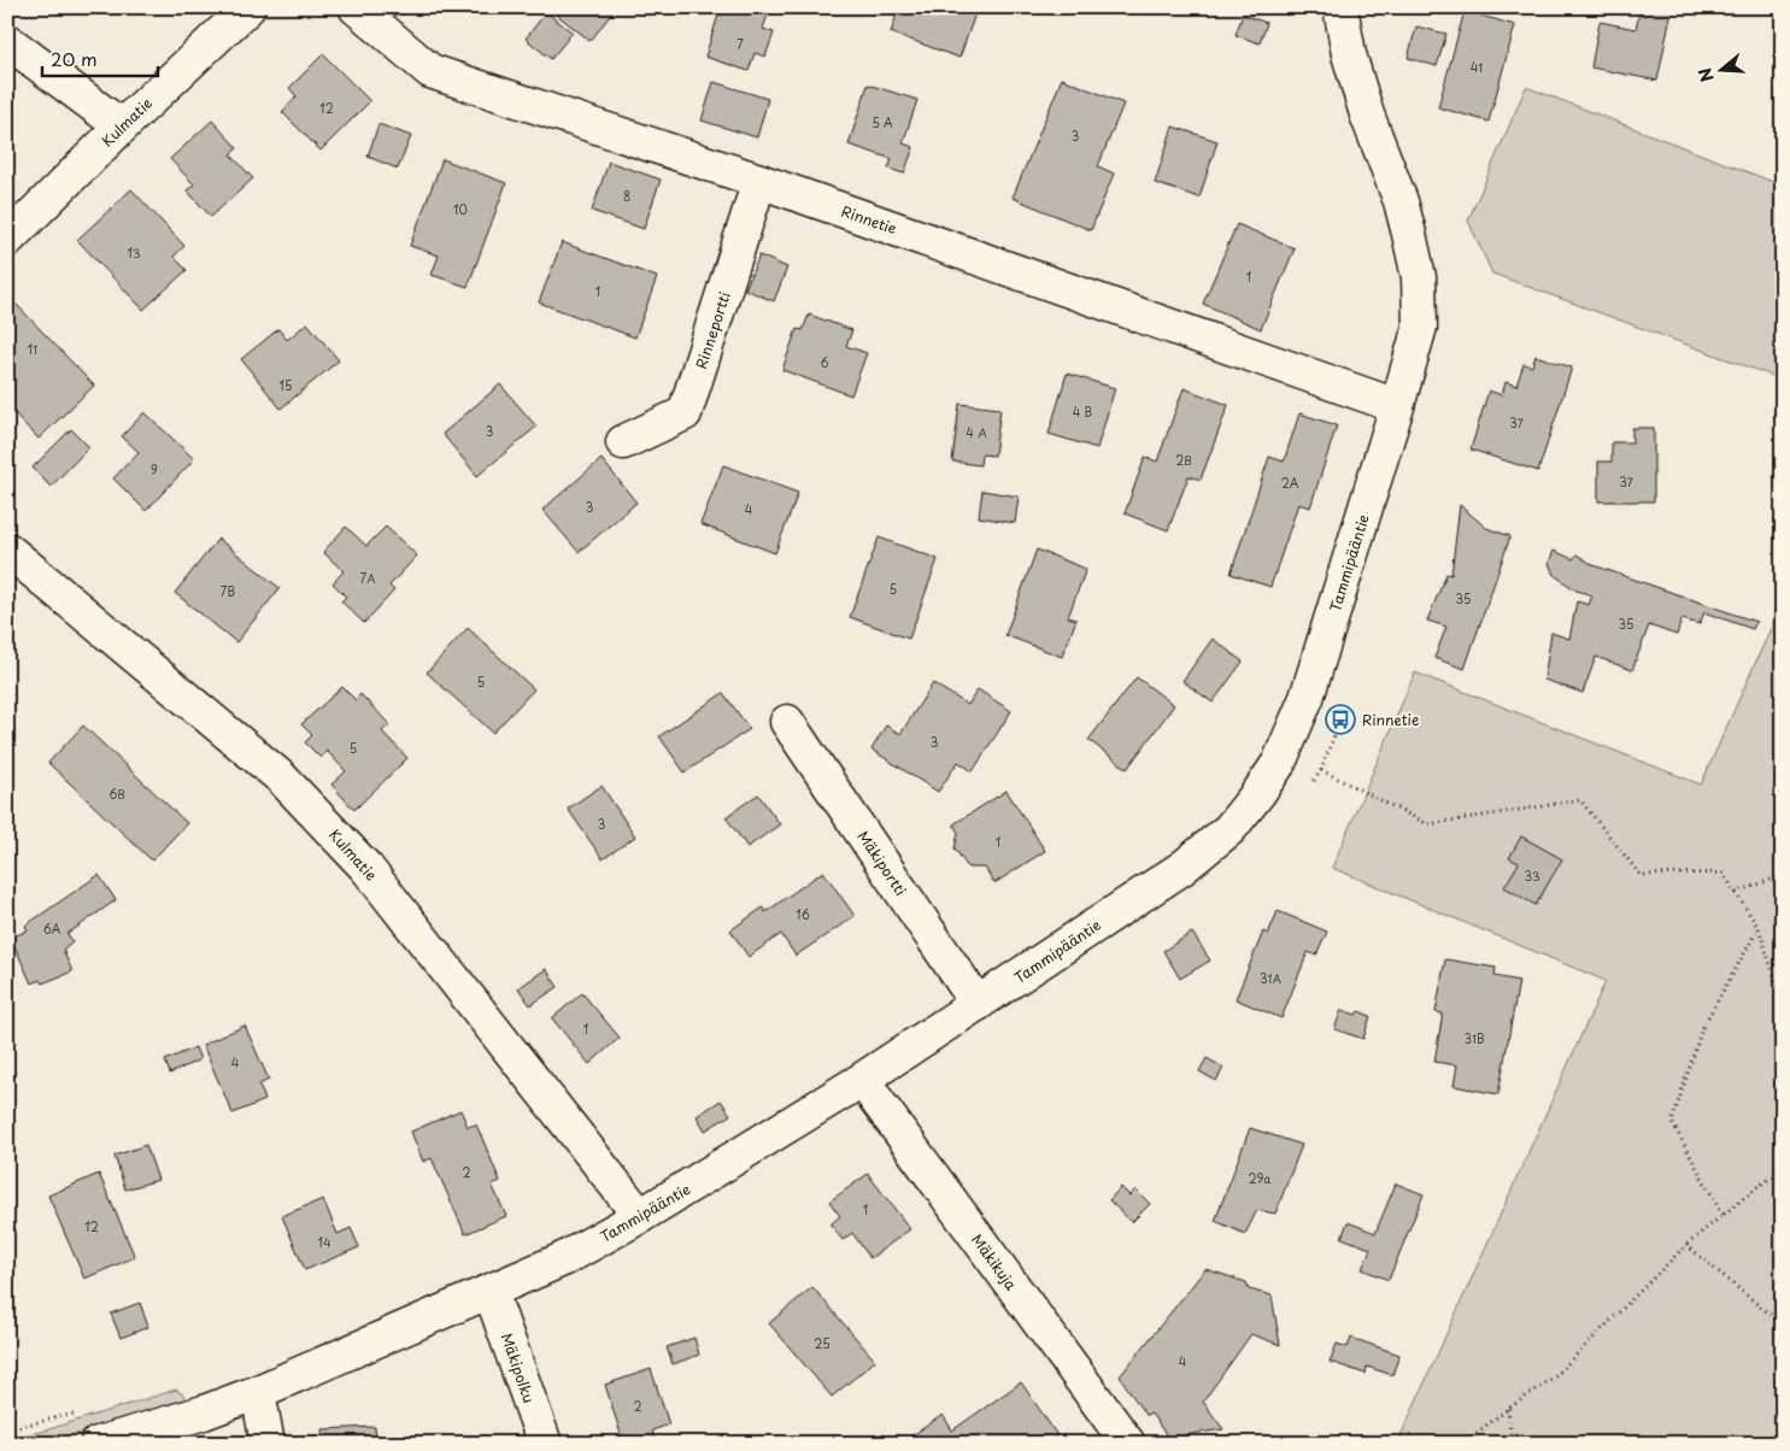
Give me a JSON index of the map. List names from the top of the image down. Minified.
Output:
{"streets":{"street":["Kulmatie","Rinnetie","Rinneportti","Tammipääntie","Mäkiportti","Mäkikuja","Mäkipolku"]},"crossings":[["Kulmatie","Tammipääntie"],["Rinnetie","Rinneportti"],["Rinnetie","Tammipääntie"],["Tammipääntie","Mäkiportti"],["Tammipääntie","Mäkikuja"],["Tammipääntie","Mäkipolku"]],"places":{"bus stop":["Rinnetie"]},"house_numbers":["7","41","12","5 A","3","8","10","13","1","1","11","6","15","4 B","37","3","4 A","2B","9","37","2A","3","4","7A","5","7B","35","35","5","3","5","6B","3","1","33","16","6A","31A","1","31B","4","2","29a","1","12","14","25","4","2"],"scale_bar":"20 m","north":"left"}
